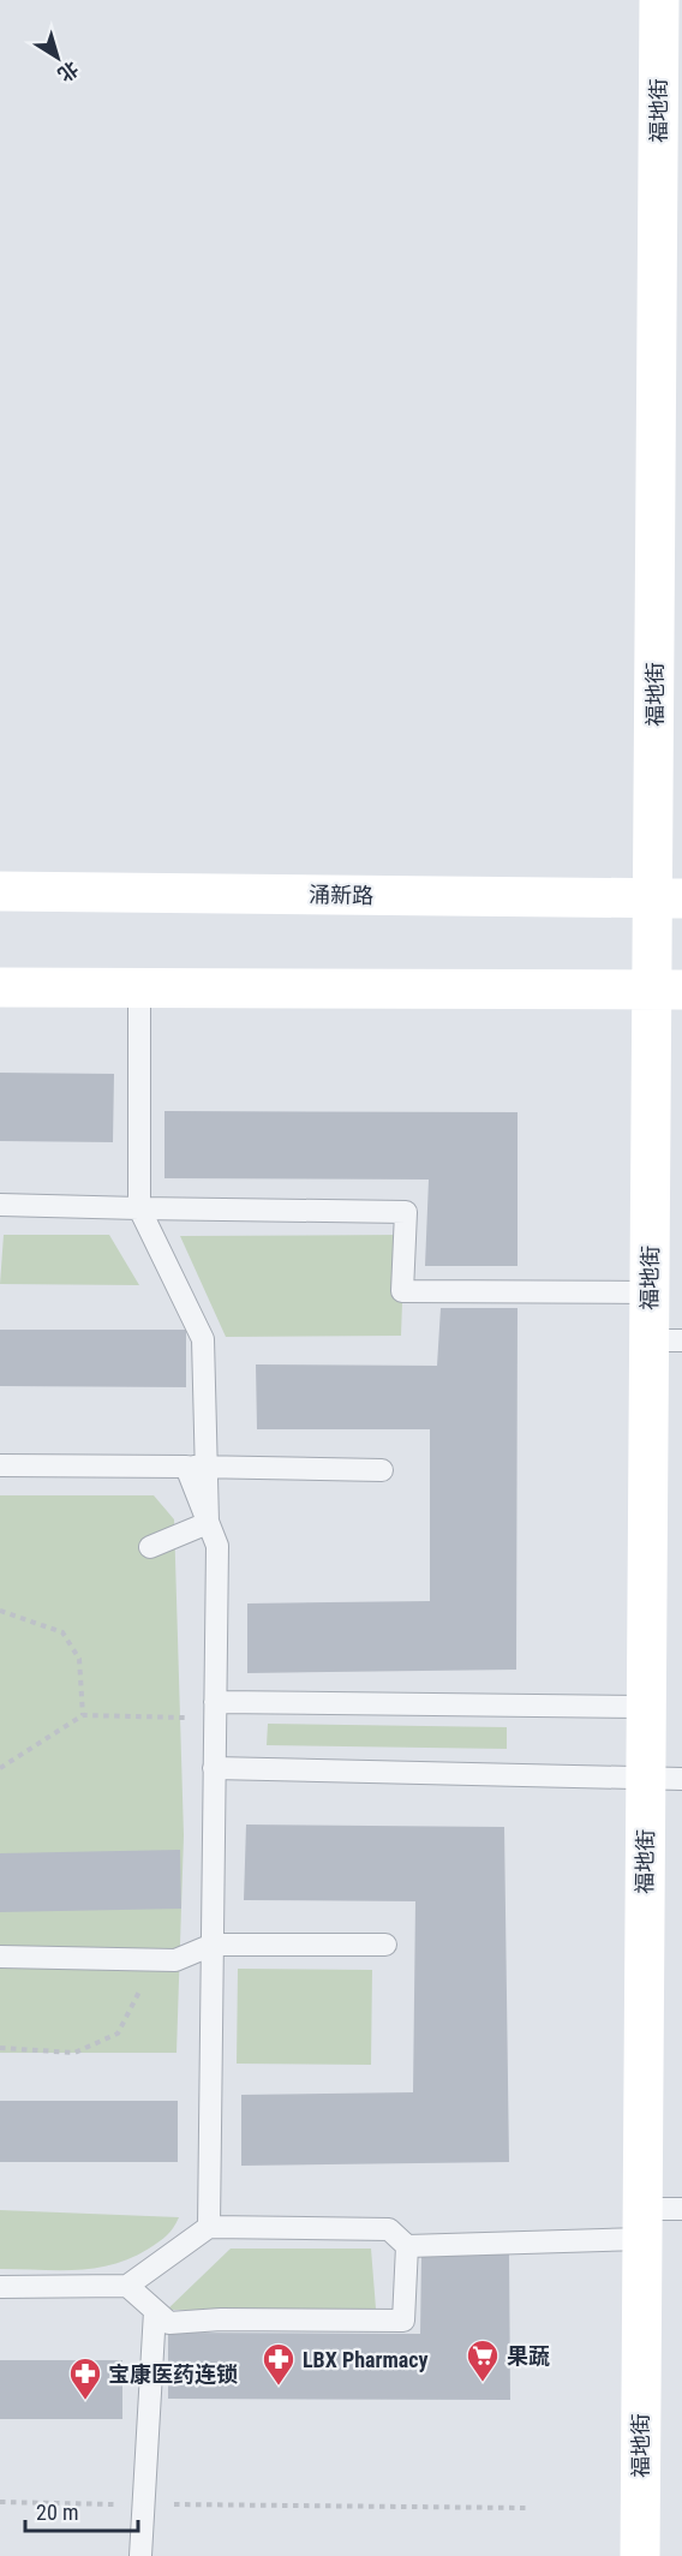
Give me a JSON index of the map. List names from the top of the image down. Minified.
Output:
{"streets":{"street":["福地街","涌新路"]},"crossings":[["福地街","涌新路"]],"places":{"supermarket":["果蔬"],"pharmacy":["LBX Pharmacy","宝康医药连锁"]},"scale_bar":"20 m","north":"bottom right"}
